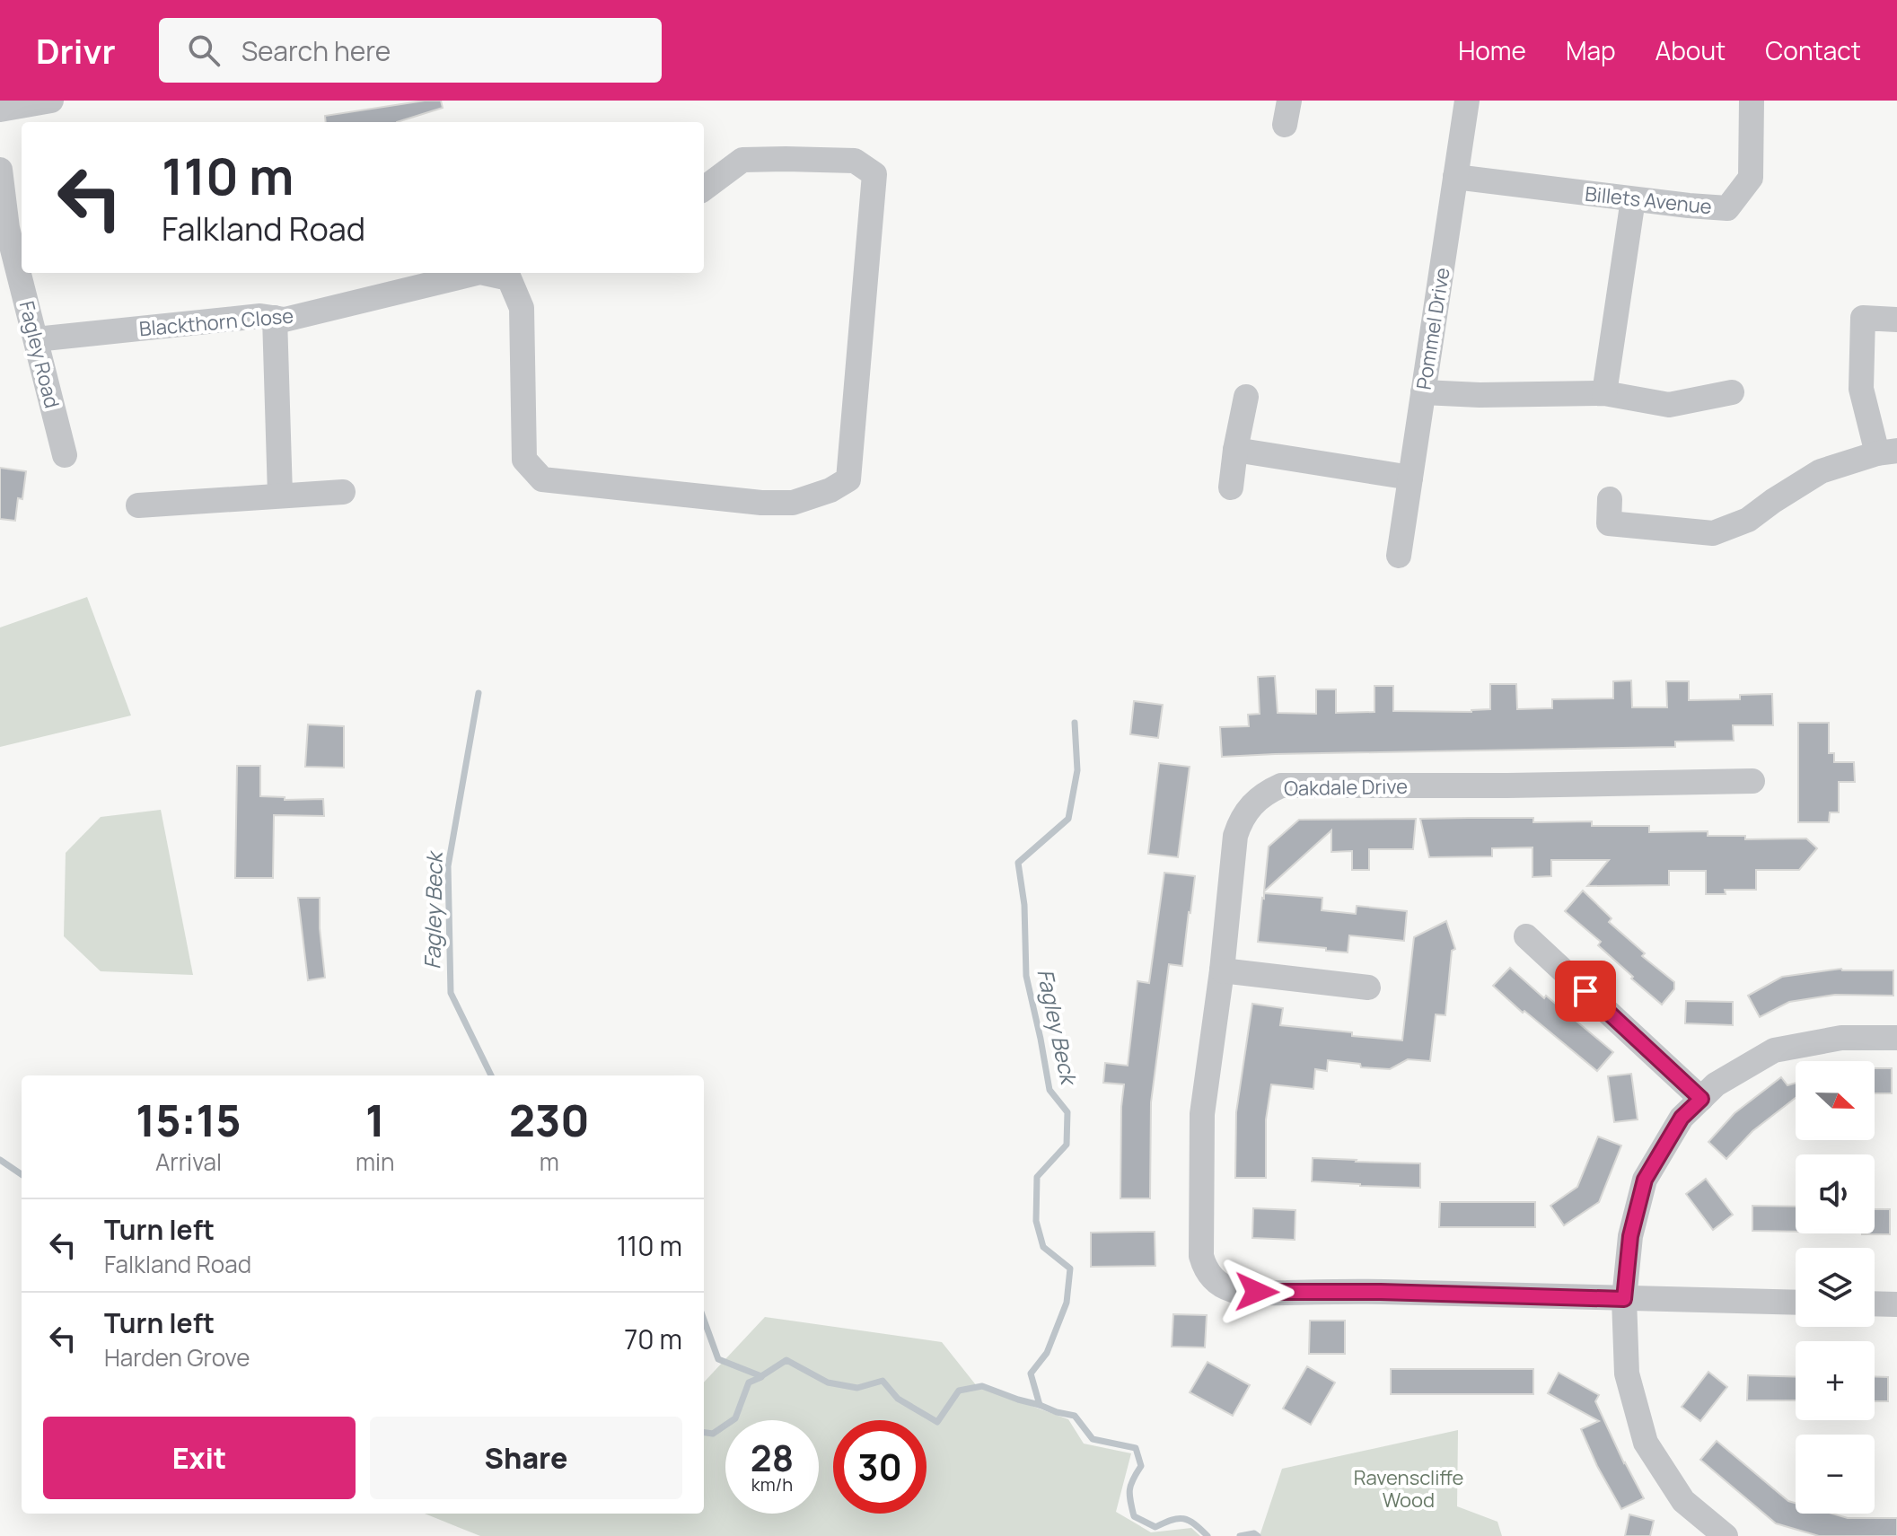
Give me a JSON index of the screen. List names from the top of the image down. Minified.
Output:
{"streets":{"street":["Billets Avenue","Blackthorn Close","Pommel Drive","Fagley Road","Oakdale Drive"]},"crossings":[["Billets Avenue","Pommel Drive"],["Blackthorn Close","Fagley Road"]],"water":["Fagley Beck"],"parks":["Ravenscliffe Wood"],"north":"right","page":{"header":"Drivr","search":"Search here","nav":["Home","Map","About","Contact"],"turn":["110 m","Falkland Road"],"map_buttons":["+","−"],"eta":["15:15","Arrival","1","min","230","m"],"list":[{"name":"Turn left","note":"Falkland Road","value":"110 m"},{"name":"Turn left","note":"Harden Grove","value":"70 m"}],"buttons":["Exit","Share"],"speed":"28 km/h","limit":"30"}}
